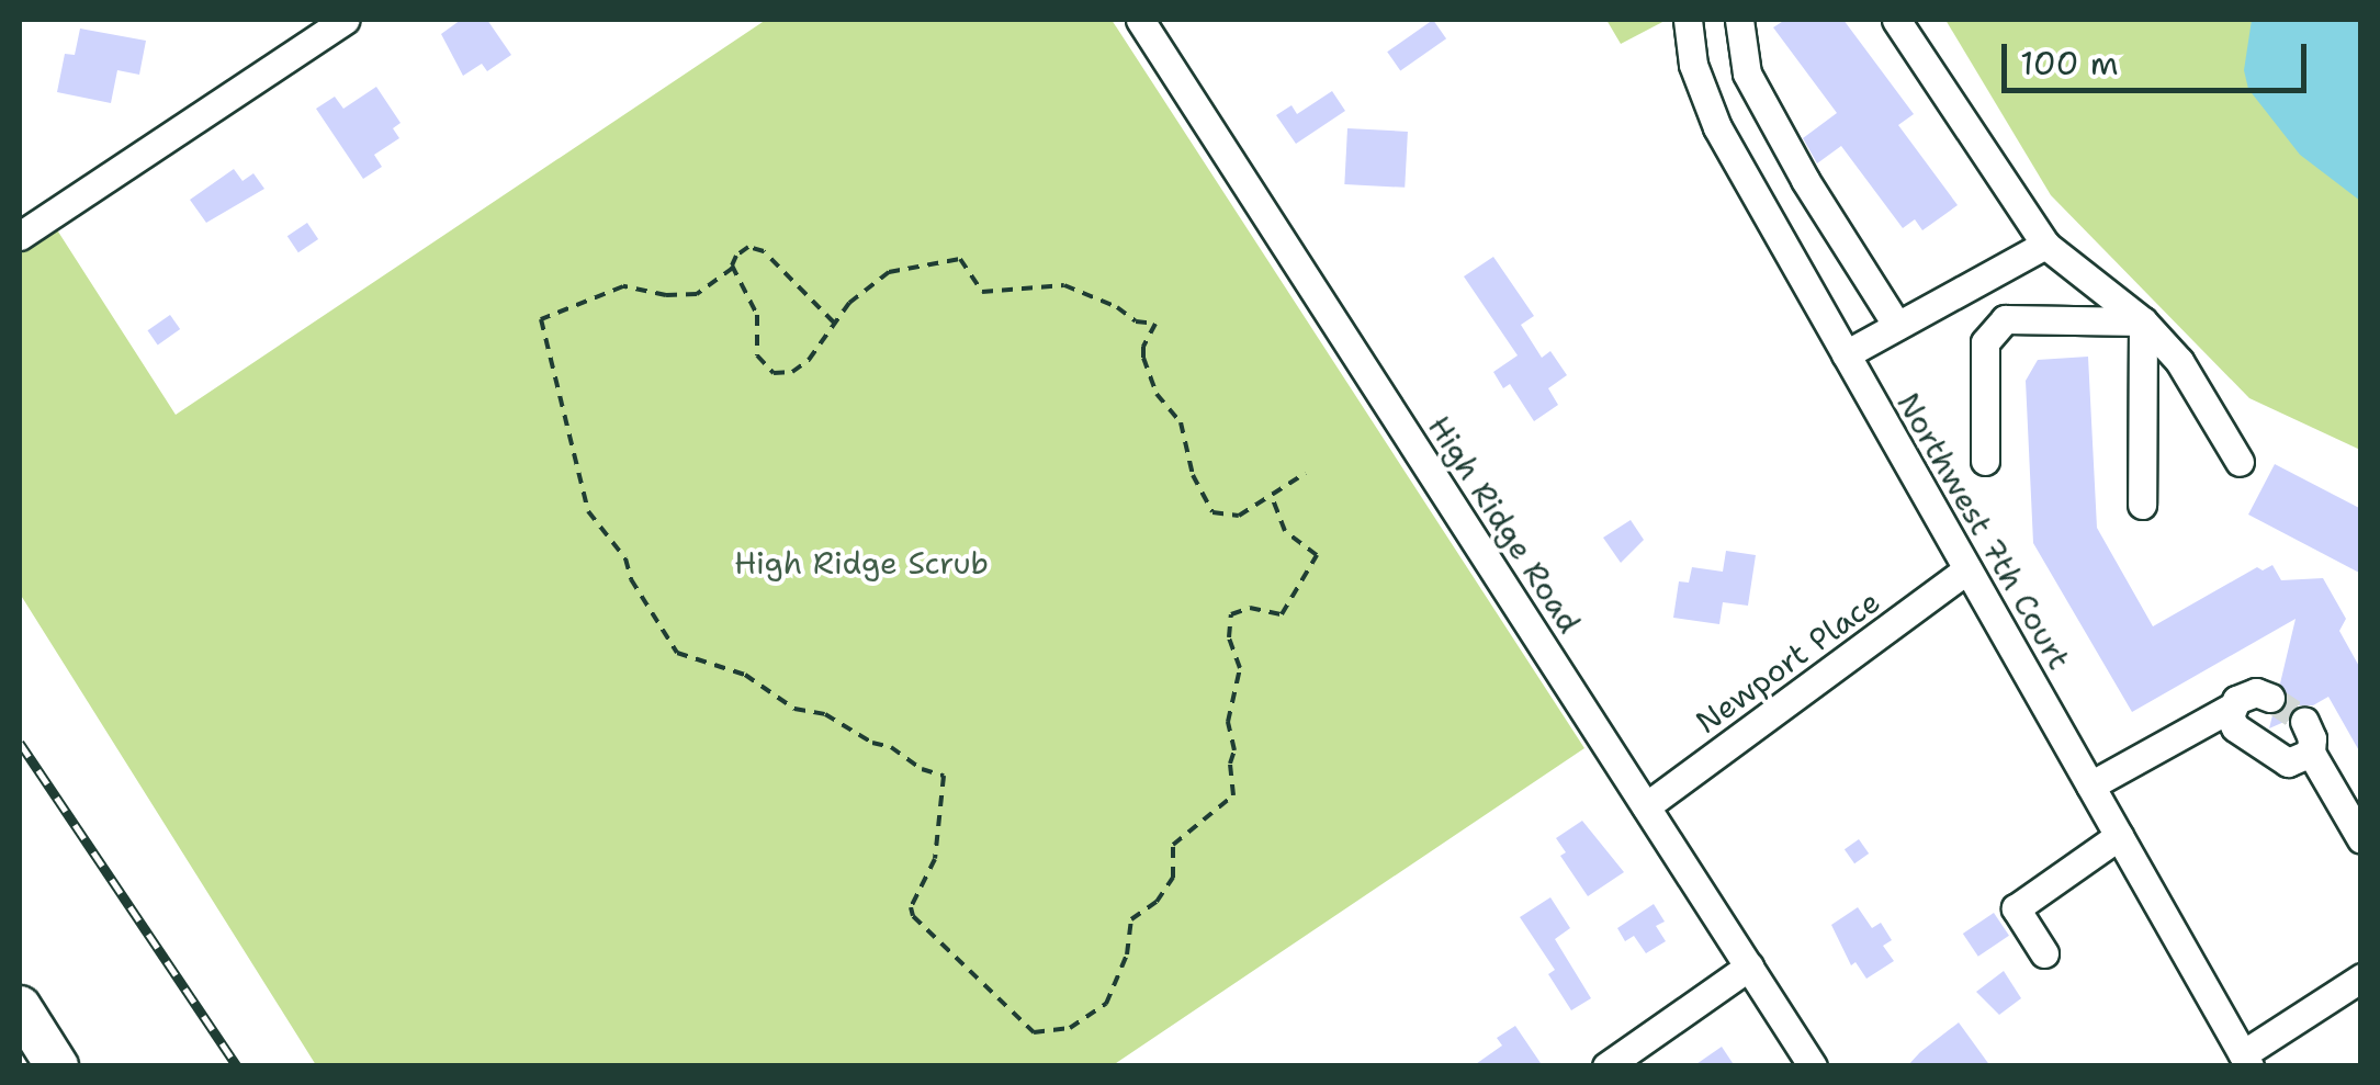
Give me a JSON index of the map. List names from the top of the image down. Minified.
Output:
{"streets":{"street":["High Ridge Road","Northwest 7th Court","Newport Place"]},"crossings":[["High Ridge Road","Newport Place"],["Northwest 7th Court","Newport Place"]],"parks":["High Ridge Scrub"],"scale_bar":"100 m"}
